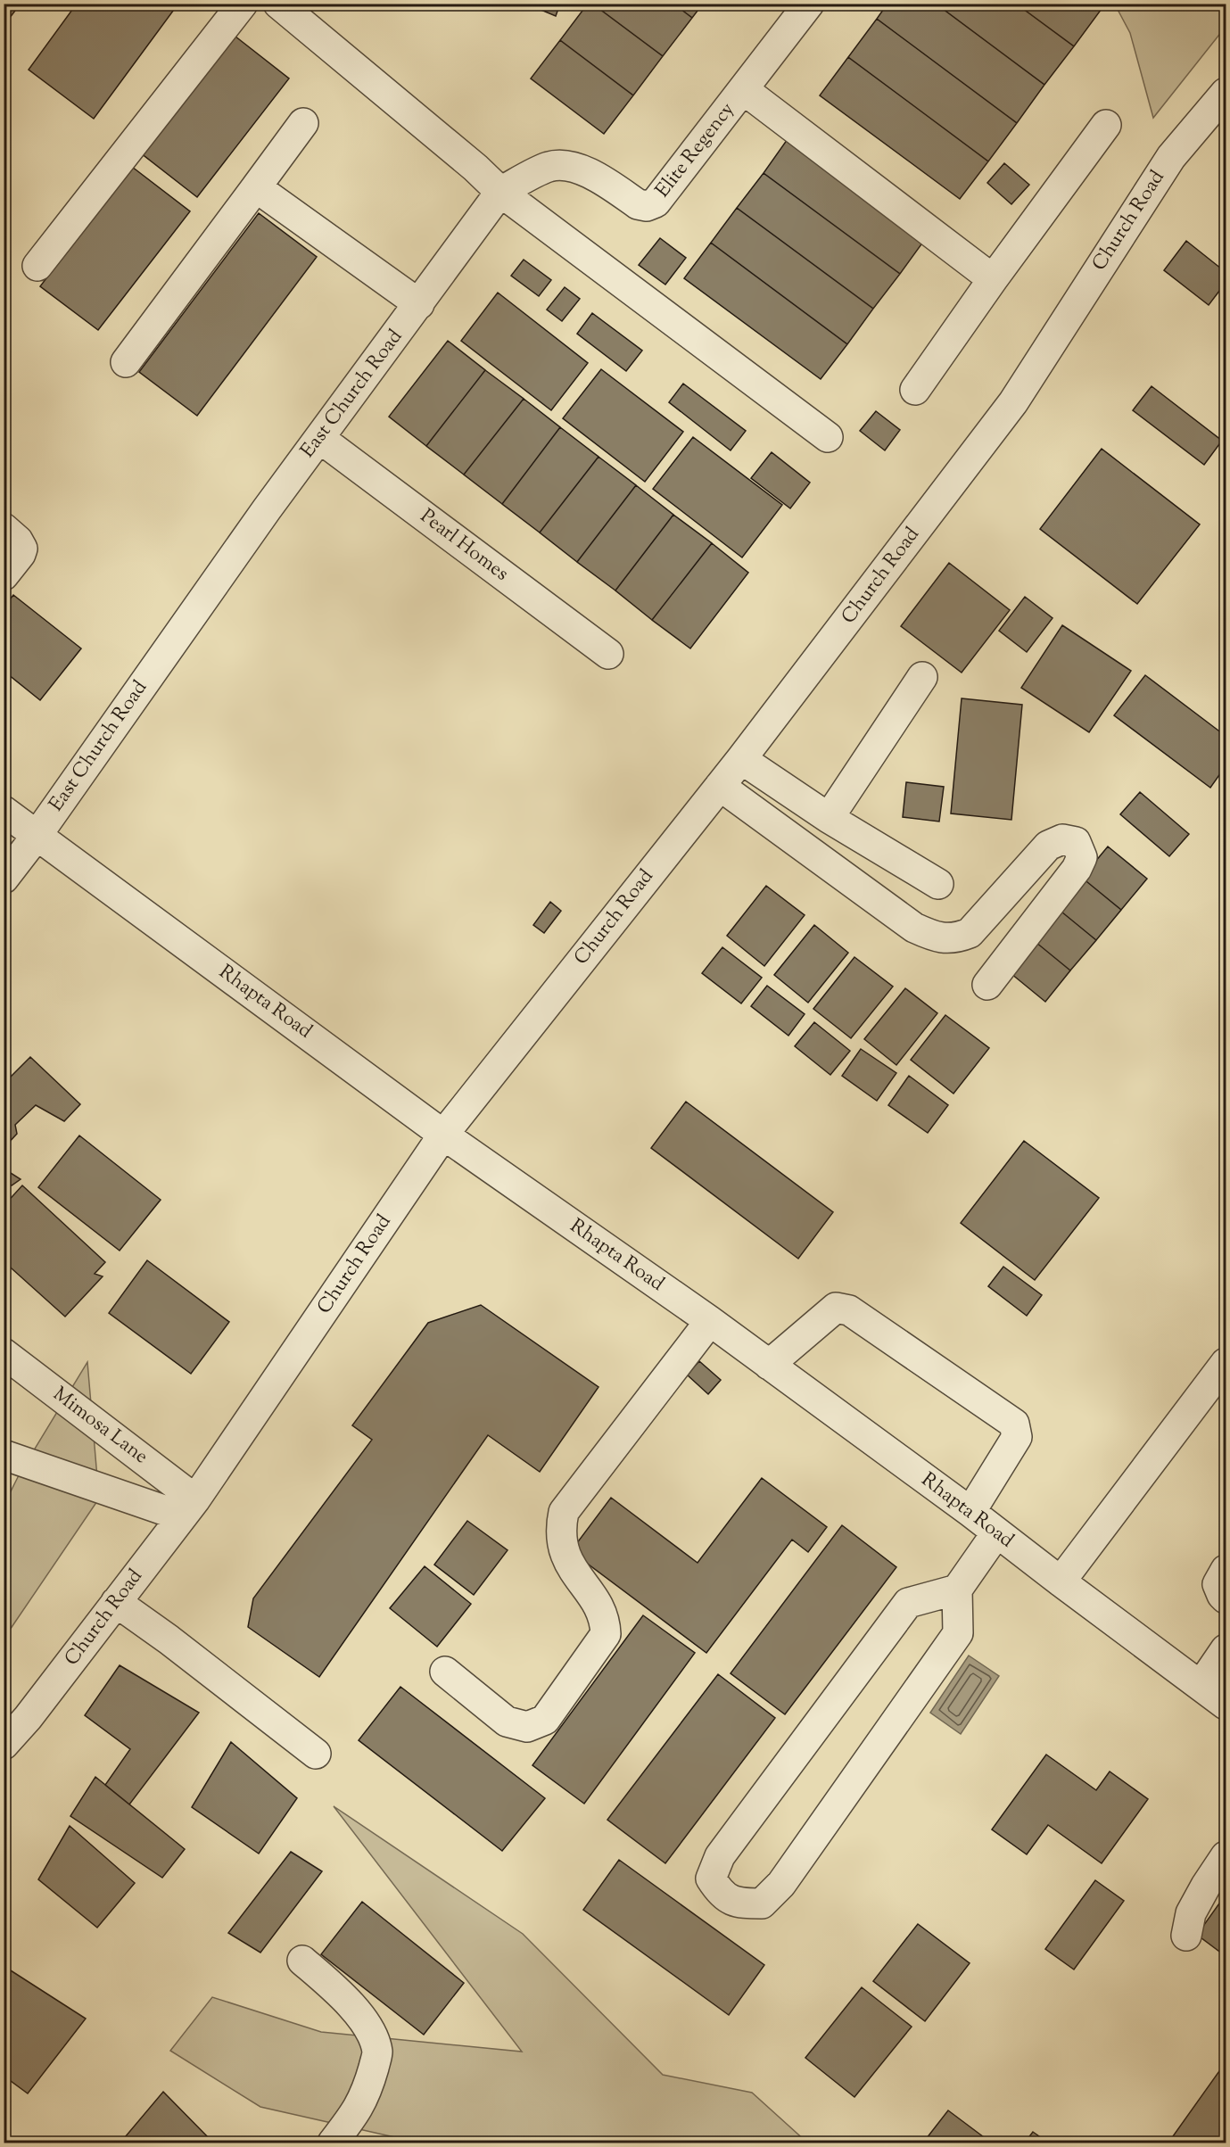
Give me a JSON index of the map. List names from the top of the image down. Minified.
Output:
{"streets":{"street":["Elite Regency","Church Road","East Church Road","Pearl Homes","Rhapta Road","Mimosa Lane"]},"crossings":[["Elite Regency","East Church Road"],["Church Road","Rhapta Road"],["Church Road","Mimosa Lane"],["East Church Road","Pearl Homes"],["East Church Road","Rhapta Road"]]}
